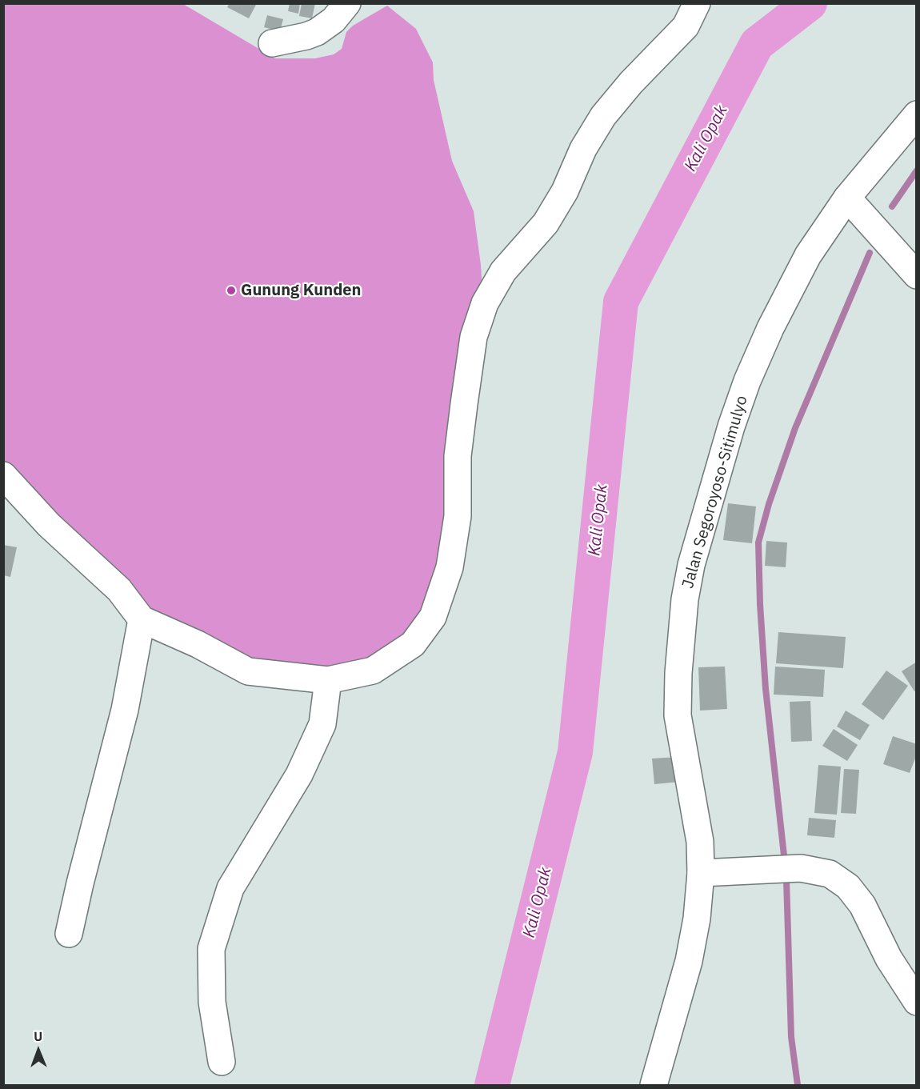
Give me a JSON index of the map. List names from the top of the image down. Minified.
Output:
{"streets":{"street":["Jalan Segoroyoso-Sitimulyo"]},"water":["Kali Opak"],"places":["Gunung Kunden"],"north":"top"}
